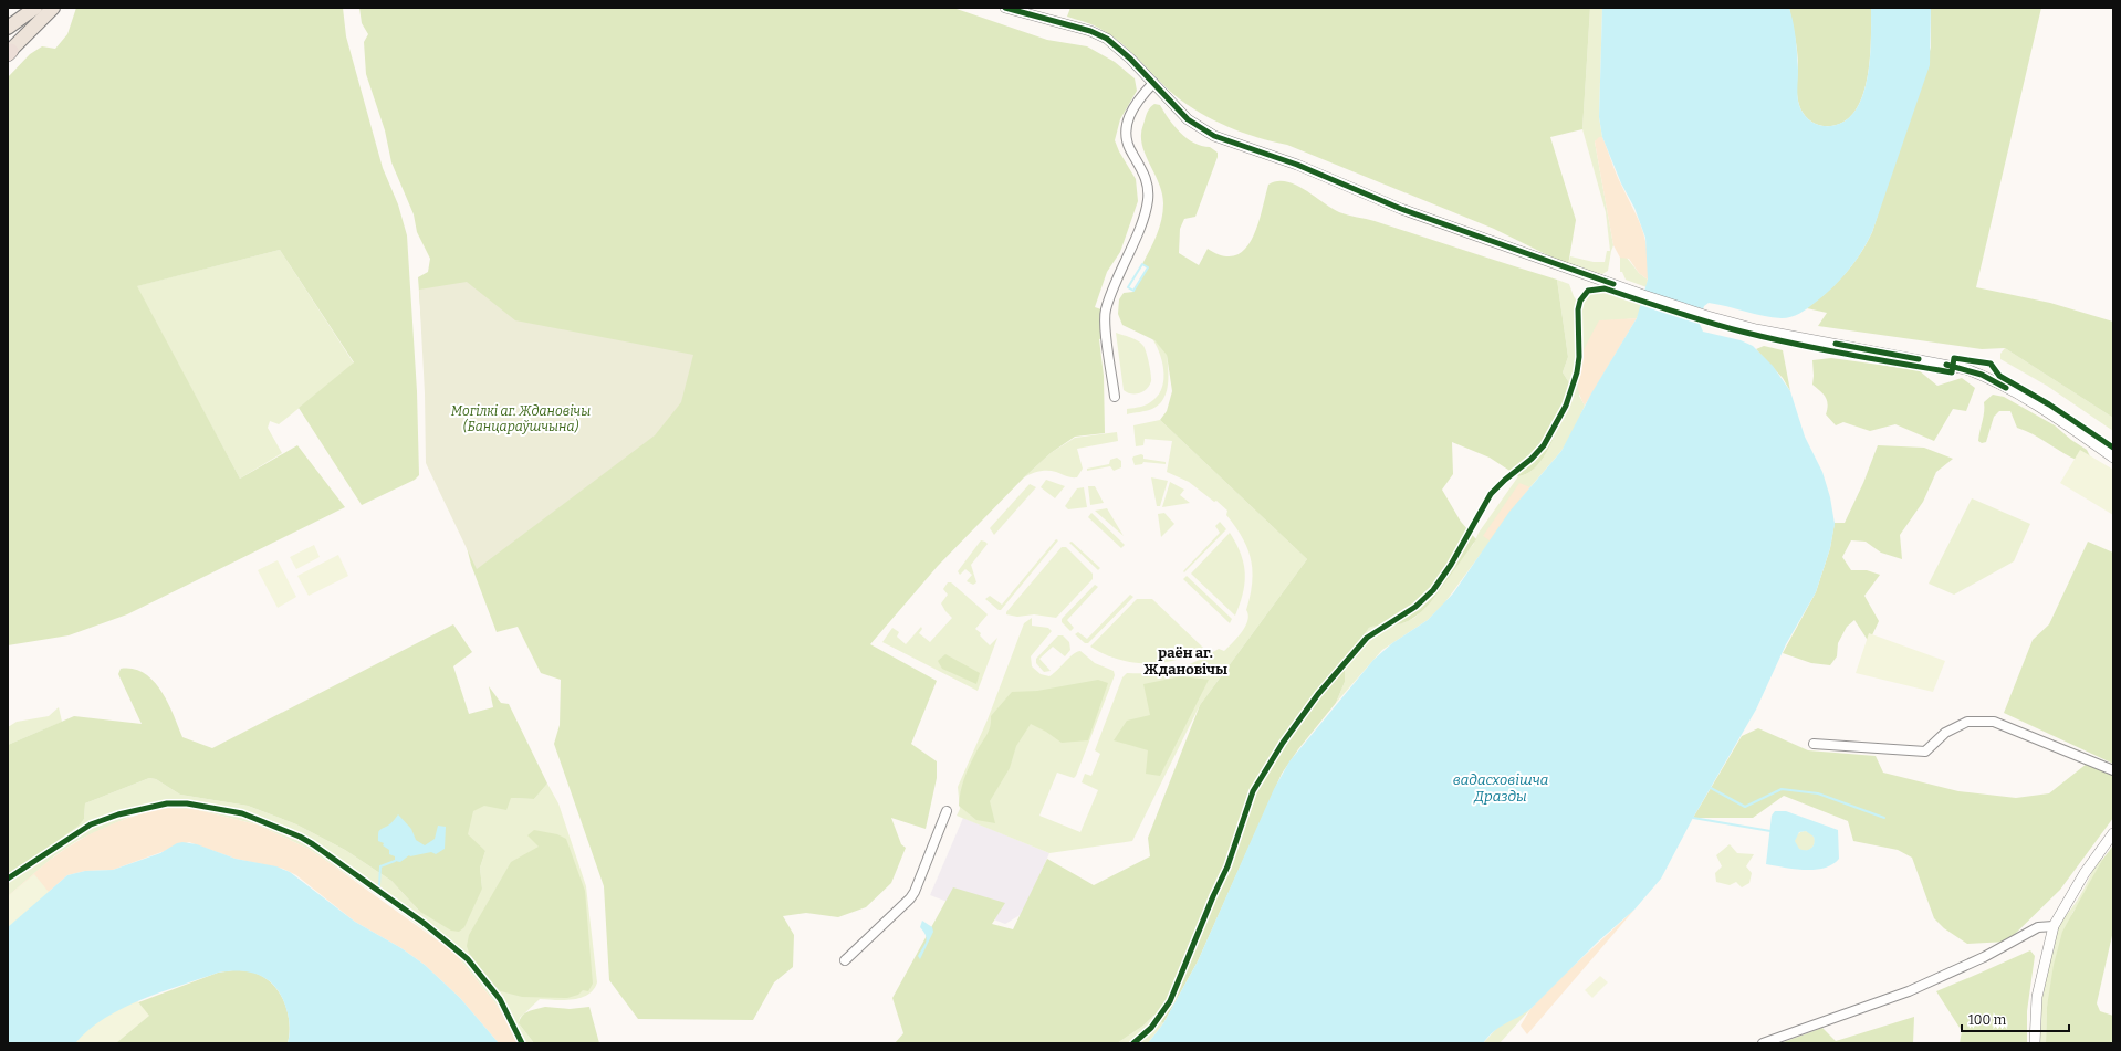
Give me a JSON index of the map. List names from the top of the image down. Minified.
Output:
{"districts":["раён аг. Ждановічы"],"water":["вадасховішча Дразды"],"parks":["Могілкі аг. Ждановічы (Банцараўшчына)"],"scale_bar":"100 m"}
